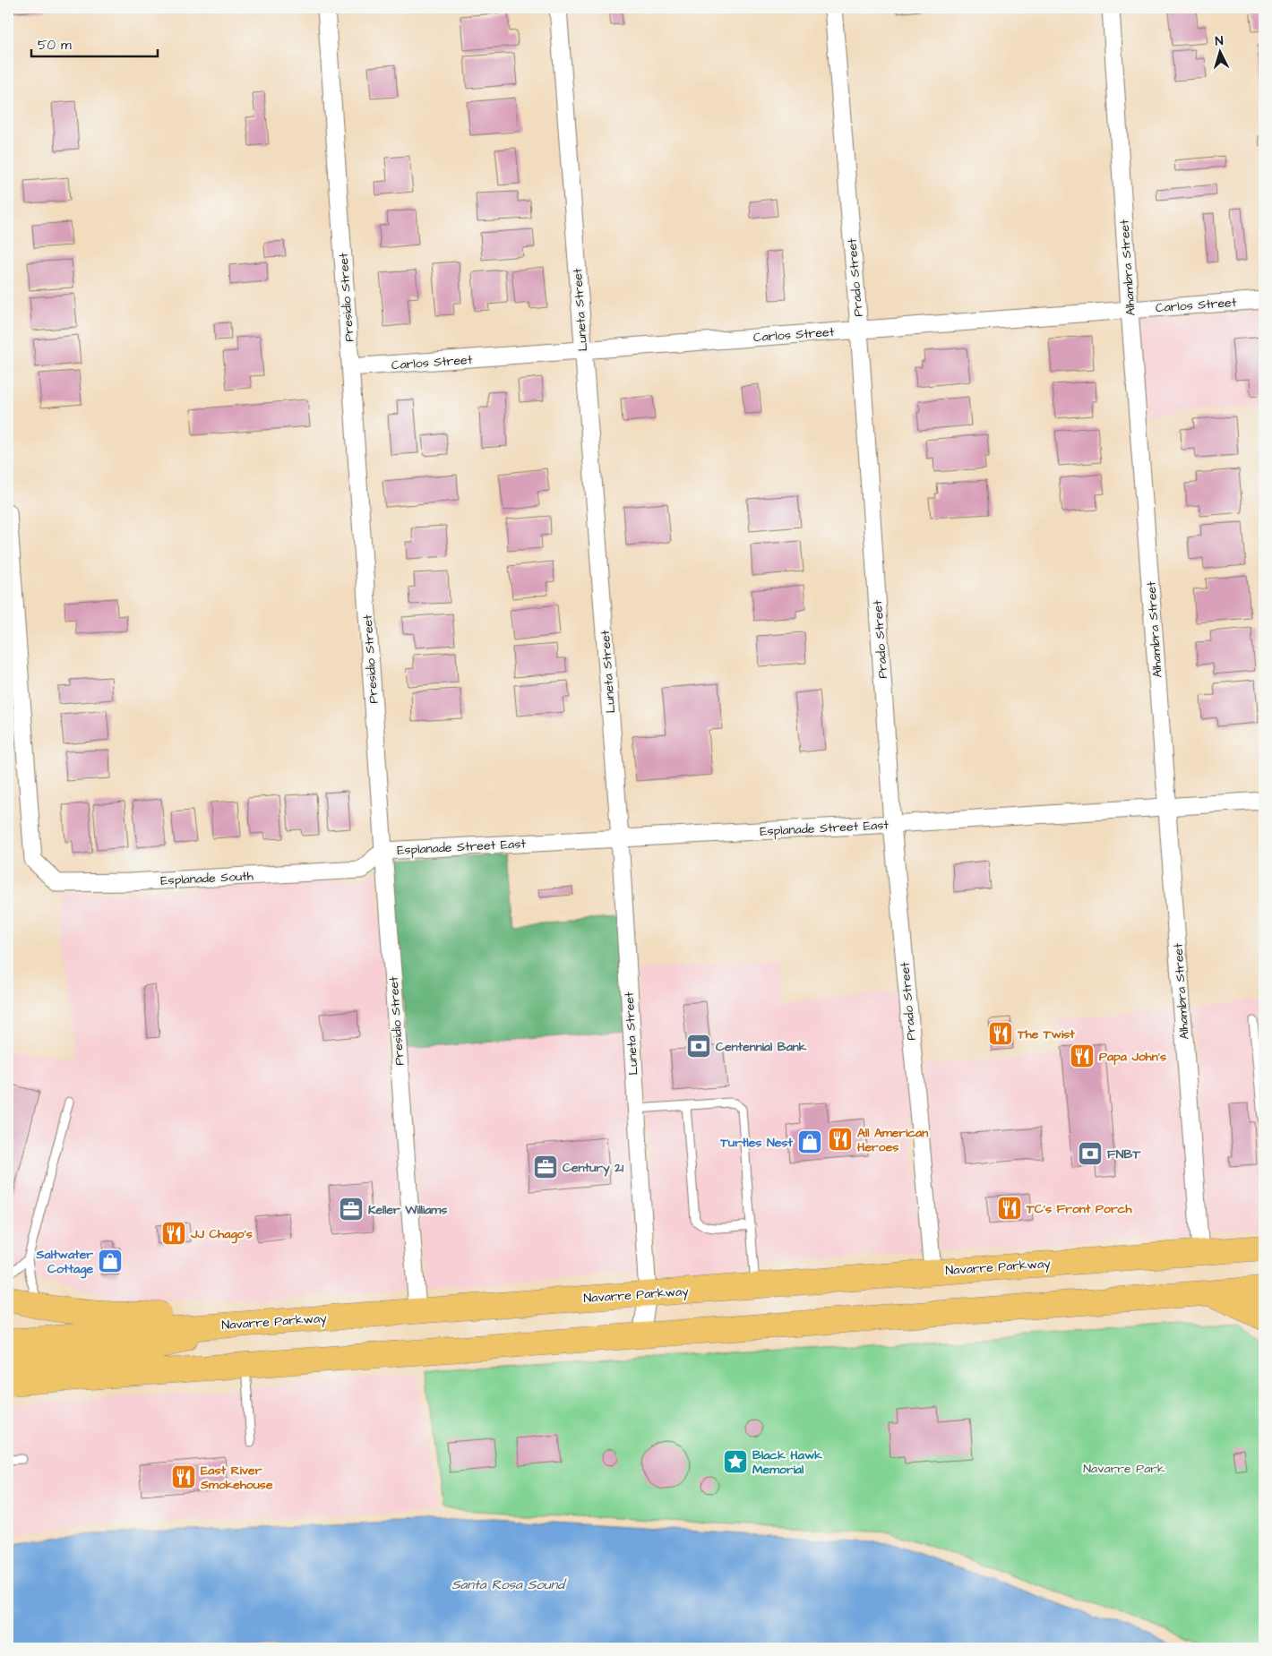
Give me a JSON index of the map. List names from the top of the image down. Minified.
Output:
{"streets":{"highway":["Navarre Parkway"],"street":["Alhambra Street","Prado Street","Presidio Street","Carlos Street","Luneta Street","Esplanade Street East","Esplanade South"]},"crossings":[["Alhambra Street","Carlos Street"],["Alhambra Street","Esplanade Street East"],["Alhambra Street","Navarre Parkway"],["Prado Street","Carlos Street"],["Prado Street","Esplanade Street East"],["Prado Street","Navarre Parkway"],["Presidio Street","Carlos Street"],["Presidio Street","Esplanade Street East"],["Presidio Street","Esplanade South"],["Presidio Street","Navarre Parkway"],["Carlos Street","Luneta Street"],["Luneta Street","Esplanade Street East"],["Luneta Street","Navarre Parkway"],["Esplanade Street East","Esplanade South"]],"water":["Santa Rosa Sound"],"parks":["Navarre Park"],"places":{"restaurant":["The Twist","Papa John's","All American Heroes","TC's Front Porch","JJ Chago's","East River Smokehouse"],"bank":["Centennial Bank","FNBT"],"shop":["Turtles Nest","Saltwater Cottage"],"office":["Century 21","Keller Williams"],"place":["Black Hawk Memorial"]},"scale_bar":"50 m","north":"top"}
